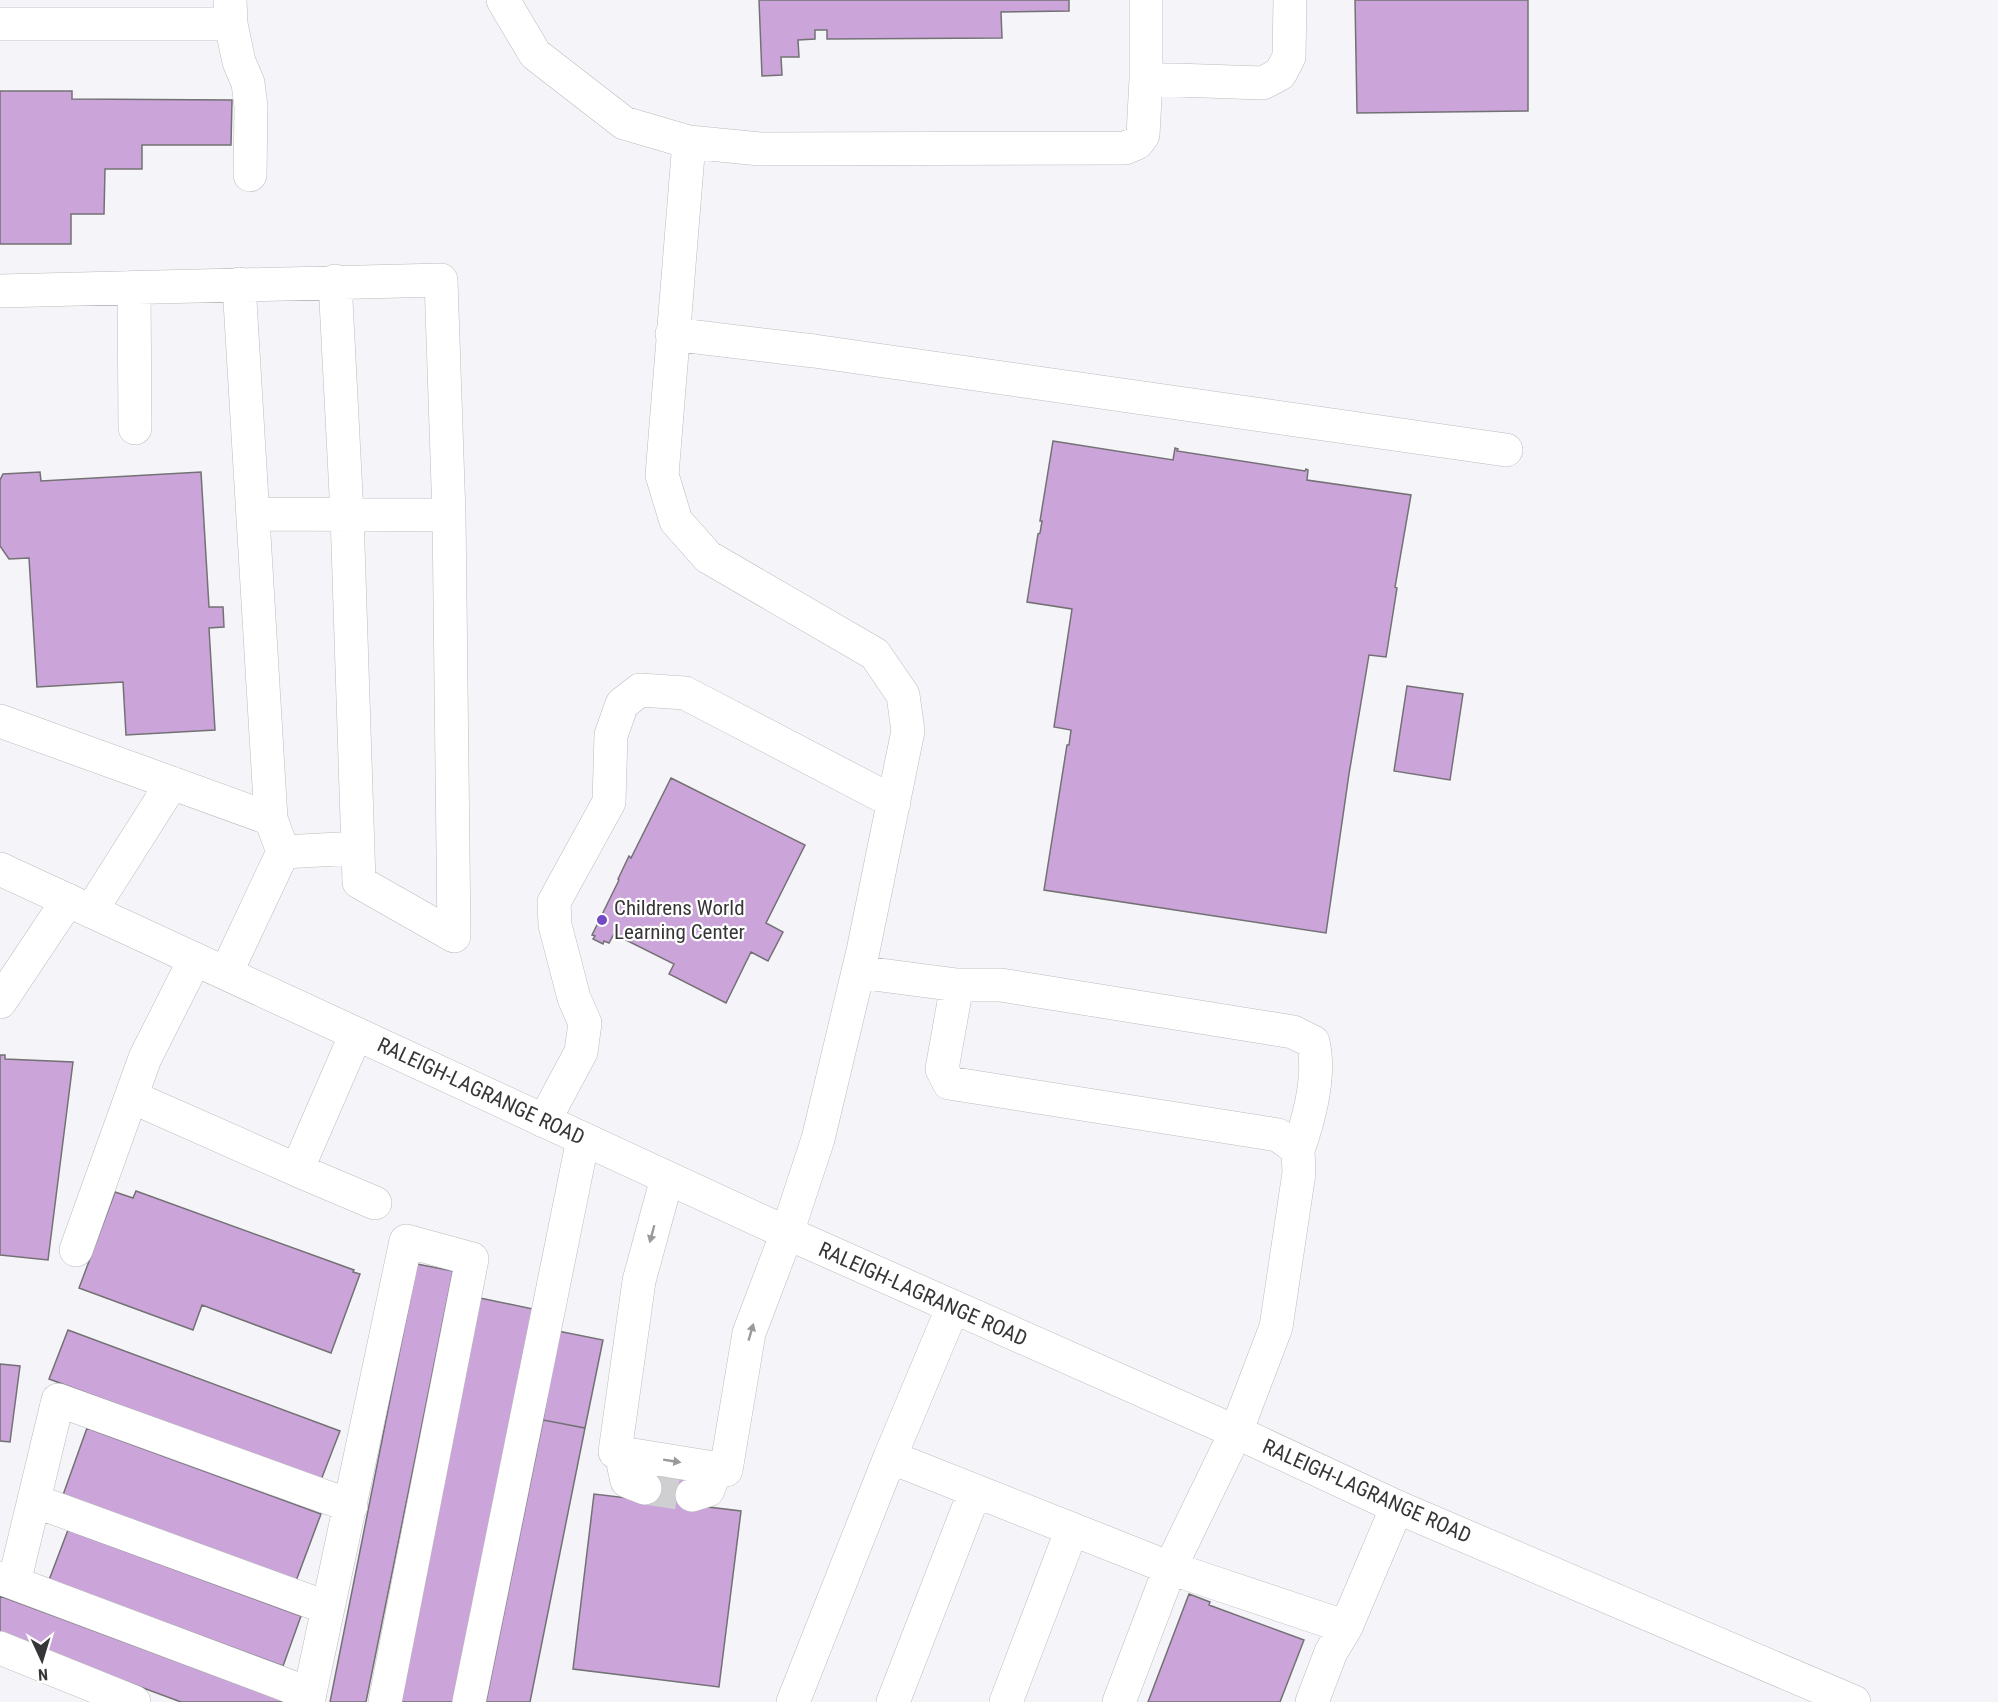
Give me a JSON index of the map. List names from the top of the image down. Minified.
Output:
{"streets":{"main road":["RALEIGH-LAGRANGE ROAD"]},"places":["Childrens World Learning Center"],"north":"bottom"}
